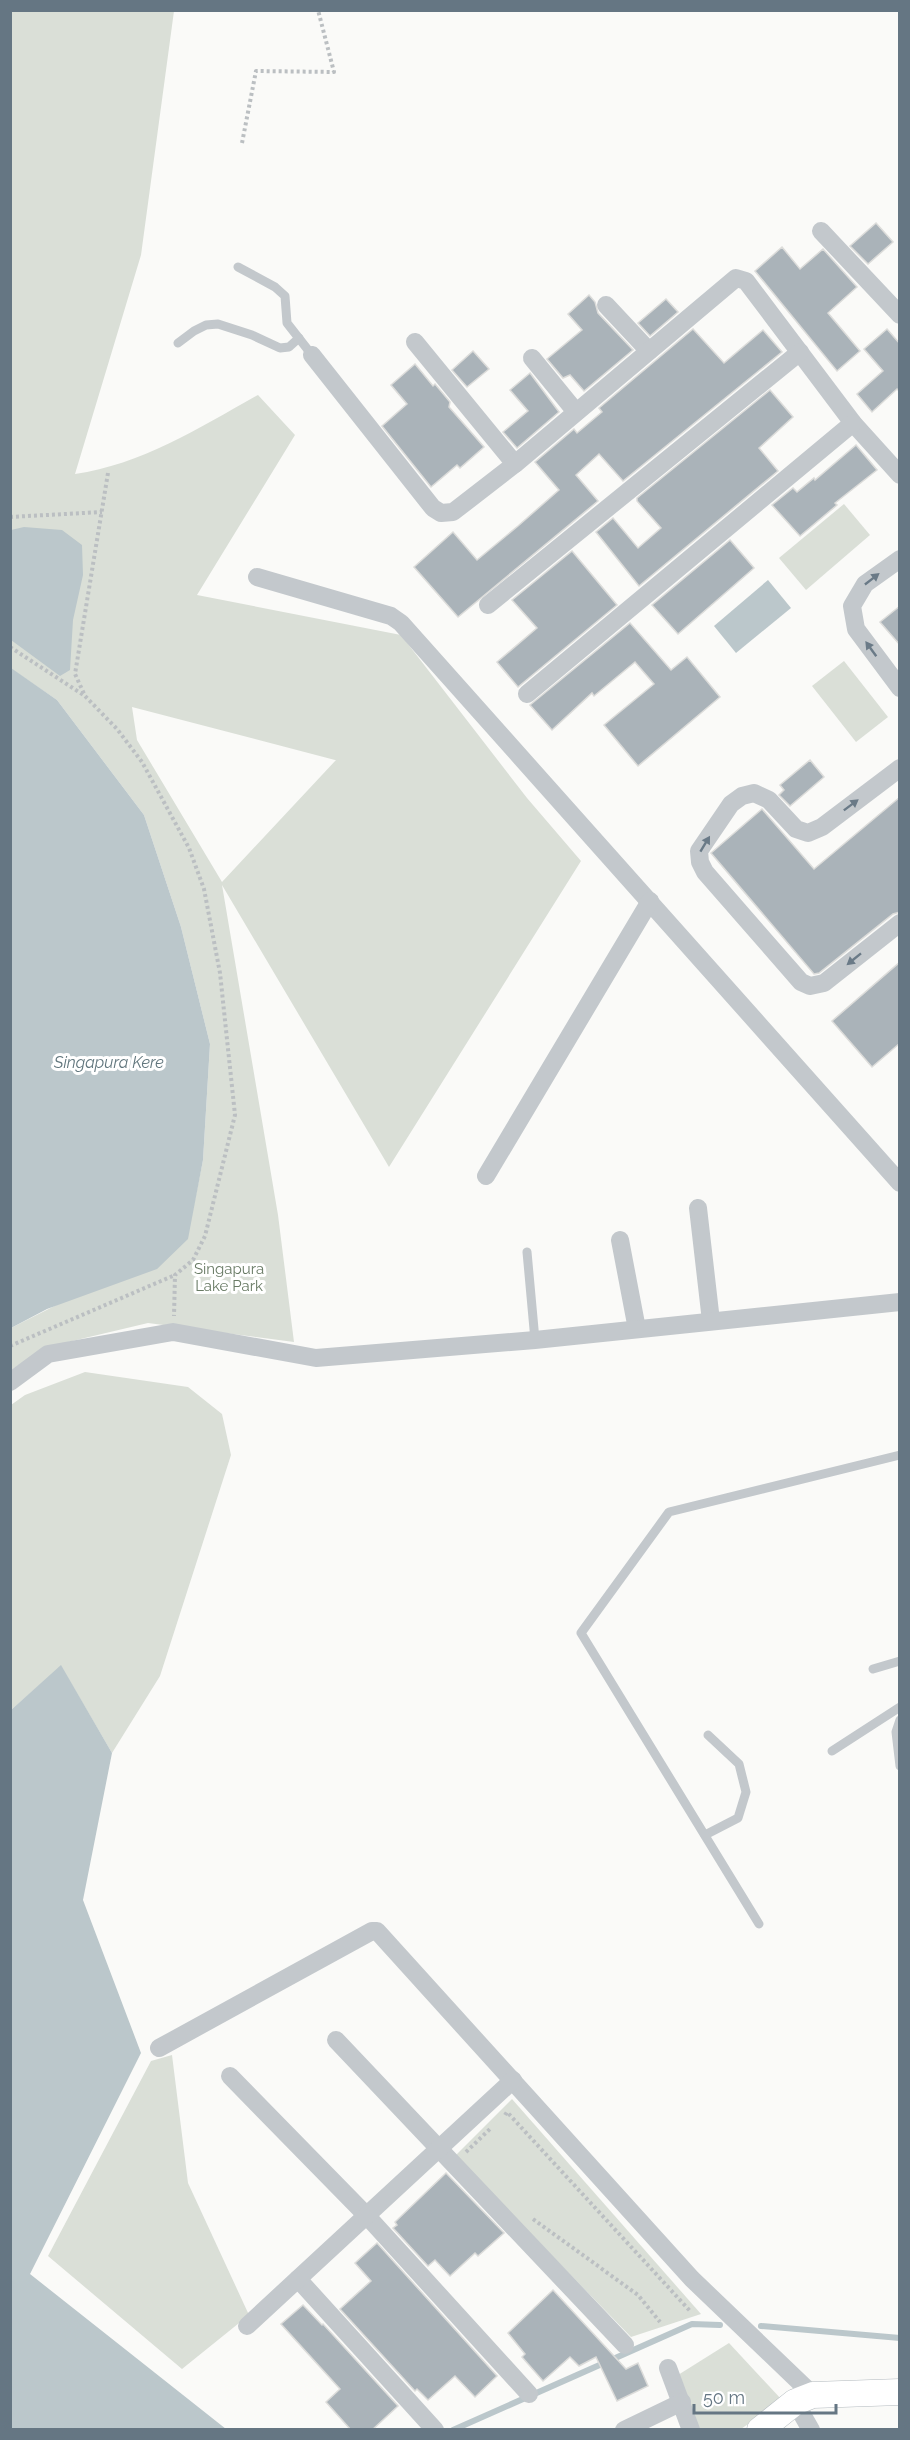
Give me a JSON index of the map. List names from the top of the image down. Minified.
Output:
{"water":["Singapura Kere"],"parks":["Singapura Lake Park"],"scale_bar":"50 m"}
